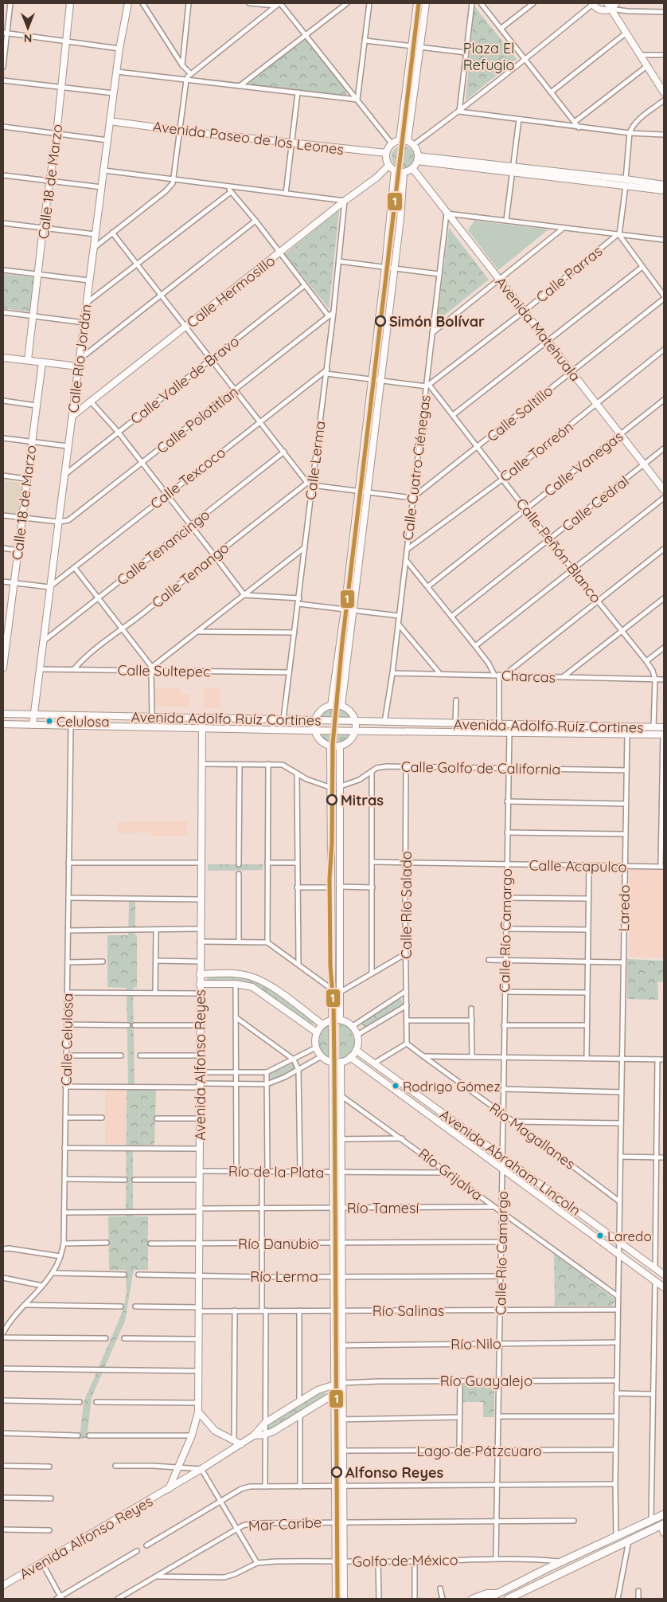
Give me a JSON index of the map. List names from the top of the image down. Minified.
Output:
{"streets":{"main road":["Avenida Paseo de los Leones","Calle 18 de Marzo","Calle Hermosillo","Avenida Matehuala","Calle Río Jordán","Avenida Adolfo Ruíz Cortines","Avenida Alfonso Reyes","Avenida Abraham Lincoln"],"street":["Calle Parras","Calle Valle de Bravo","Calle Saltillo","Calle Polotitlan","Calle Torreón","Calle Lerma","Calle Vanegas","Calle Cuatro Ciénegas","Calle Texcoco","Calle Cedral","Calle Tenancingo","Calle Peñón Blanco","Calle Tenango","Calle Sultepec","Charcas","Calle Golfo de California","Calle Acapulco","Calle Río Salado","Laredo","Calle Río Camargo","Calle Celulosa","Río Magallanes","Río de la Plata","Río Grijalva","Río Tamesí","Río Danubio","Río Lerma","Río Salinas","Río Nilo","Río Guayalejo","Lago de Pátzcuaro","Mar Caribe","Golfo de México"]},"crossings":[["Avenida Paseo de los Leones","Calle Hermosillo"],["Avenida Paseo de los Leones","Avenida Matehuala"],["Avenida Paseo de los Leones","Calle Río Jordán"],["Calle Parras","Avenida Matehuala"],["Calle Parras","Calle Cuatro Ciénegas"],["Calle Parras","Calle Peñón Blanco"],["Calle Hermosillo","Avenida Matehuala"],["Calle Hermosillo","Calle Río Jordán"],["Calle Hermosillo","Calle Lerma"],["Avenida Matehuala","Calle Saltillo"],["Avenida Matehuala","Calle Torreón"],["Avenida Matehuala","Calle Vanegas"],["Avenida Matehuala","Calle Cuatro Ciénegas"],["Avenida Matehuala","Calle Cedral"],["Calle Río Jordán","Calle Valle de Bravo"],["Calle Río Jordán","Calle Polotitlan"],["Calle Río Jordán","Calle Texcoco"],["Calle Río Jordán","Calle Tenancingo"],["Calle Río Jordán","Calle Sultepec"],["Calle Río Jordán","Avenida Adolfo Ruíz Cortines"],["Calle Saltillo","Calle Cuatro Ciénegas"],["Calle Saltillo","Calle Peñón Blanco"],["Calle Polotitlan","Calle Lerma"],["Calle Torreón","Calle Cuatro Ciénegas"],["Calle Torreón","Calle Peñón Blanco"],["Calle Lerma","Calle Texcoco"],["Calle Lerma","Calle Sultepec"],["Calle Lerma","Avenida Adolfo Ruíz Cortines"],["Calle Vanegas","Calle Peñón Blanco"],["Calle Cuatro Ciénegas","Calle Peñón Blanco"],["Calle Cuatro Ciénegas","Charcas"],["Calle Cuatro Ciénegas","Avenida Adolfo Ruíz Cortines"],["Calle Cedral","Calle Peñón Blanco"],["Calle Peñón Blanco","Charcas"],["Calle Peñón Blanco","Avenida Adolfo Ruíz Cortines"],["Calle Tenango","Calle Sultepec"],["Avenida Adolfo Ruíz Cortines","Laredo"],["Avenida Adolfo Ruíz Cortines","Calle Río Camargo"],["Avenida Adolfo Ruíz Cortines","Calle Celulosa"],["Avenida Adolfo Ruíz Cortines","Avenida Alfonso Reyes"],["Calle Golfo de California","Calle Río Salado"],["Calle Golfo de California","Laredo"],["Calle Golfo de California","Calle Río Camargo"],["Calle Acapulco","Calle Río Salado"],["Calle Acapulco","Laredo"],["Calle Acapulco","Calle Río Camargo"],["Calle Río Salado","Río Magallanes"],["Laredo","Río Magallanes"],["Laredo","Avenida Abraham Lincoln"],["Laredo","Río Grijalva"],["Laredo","Río Salinas"],["Laredo","Río Nilo"],["Laredo","Río Guayalejo"],["Laredo","Lago de Pátzcuaro"],["Calle Río Camargo","Río Magallanes"],["Calle Río Camargo","Avenida Abraham Lincoln"],["Calle Río Camargo","Río Grijalva"],["Calle Río Camargo","Río Danubio"],["Calle Río Camargo","Río Lerma"],["Calle Río Camargo","Río Salinas"],["Calle Río Camargo","Río Nilo"],["Calle Río Camargo","Río Guayalejo"],["Calle Río Camargo","Lago de Pátzcuaro"],["Calle Río Camargo","Mar Caribe"],["Calle Río Camargo","Golfo de México"],["Calle Celulosa","Río Tamesí"],["Avenida Alfonso Reyes","Río de la Plata"],["Avenida Alfonso Reyes","Río Tamesí"],["Avenida Alfonso Reyes","Río Danubio"],["Avenida Alfonso Reyes","Río Lerma"],["Avenida Alfonso Reyes","Río Salinas"],["Río de la Plata","Río Grijalva"],["Río Grijalva","Río Tamesí"],["Mar Caribe","Golfo de México"]],"parks":["Plaza El Refugio"],"places":["Simón Bolívar","Celulosa","Mitras","Rodrigo Gómez","Laredo","Alfonso Reyes"],"lines":["transit line 1"],"north":"bottom"}
